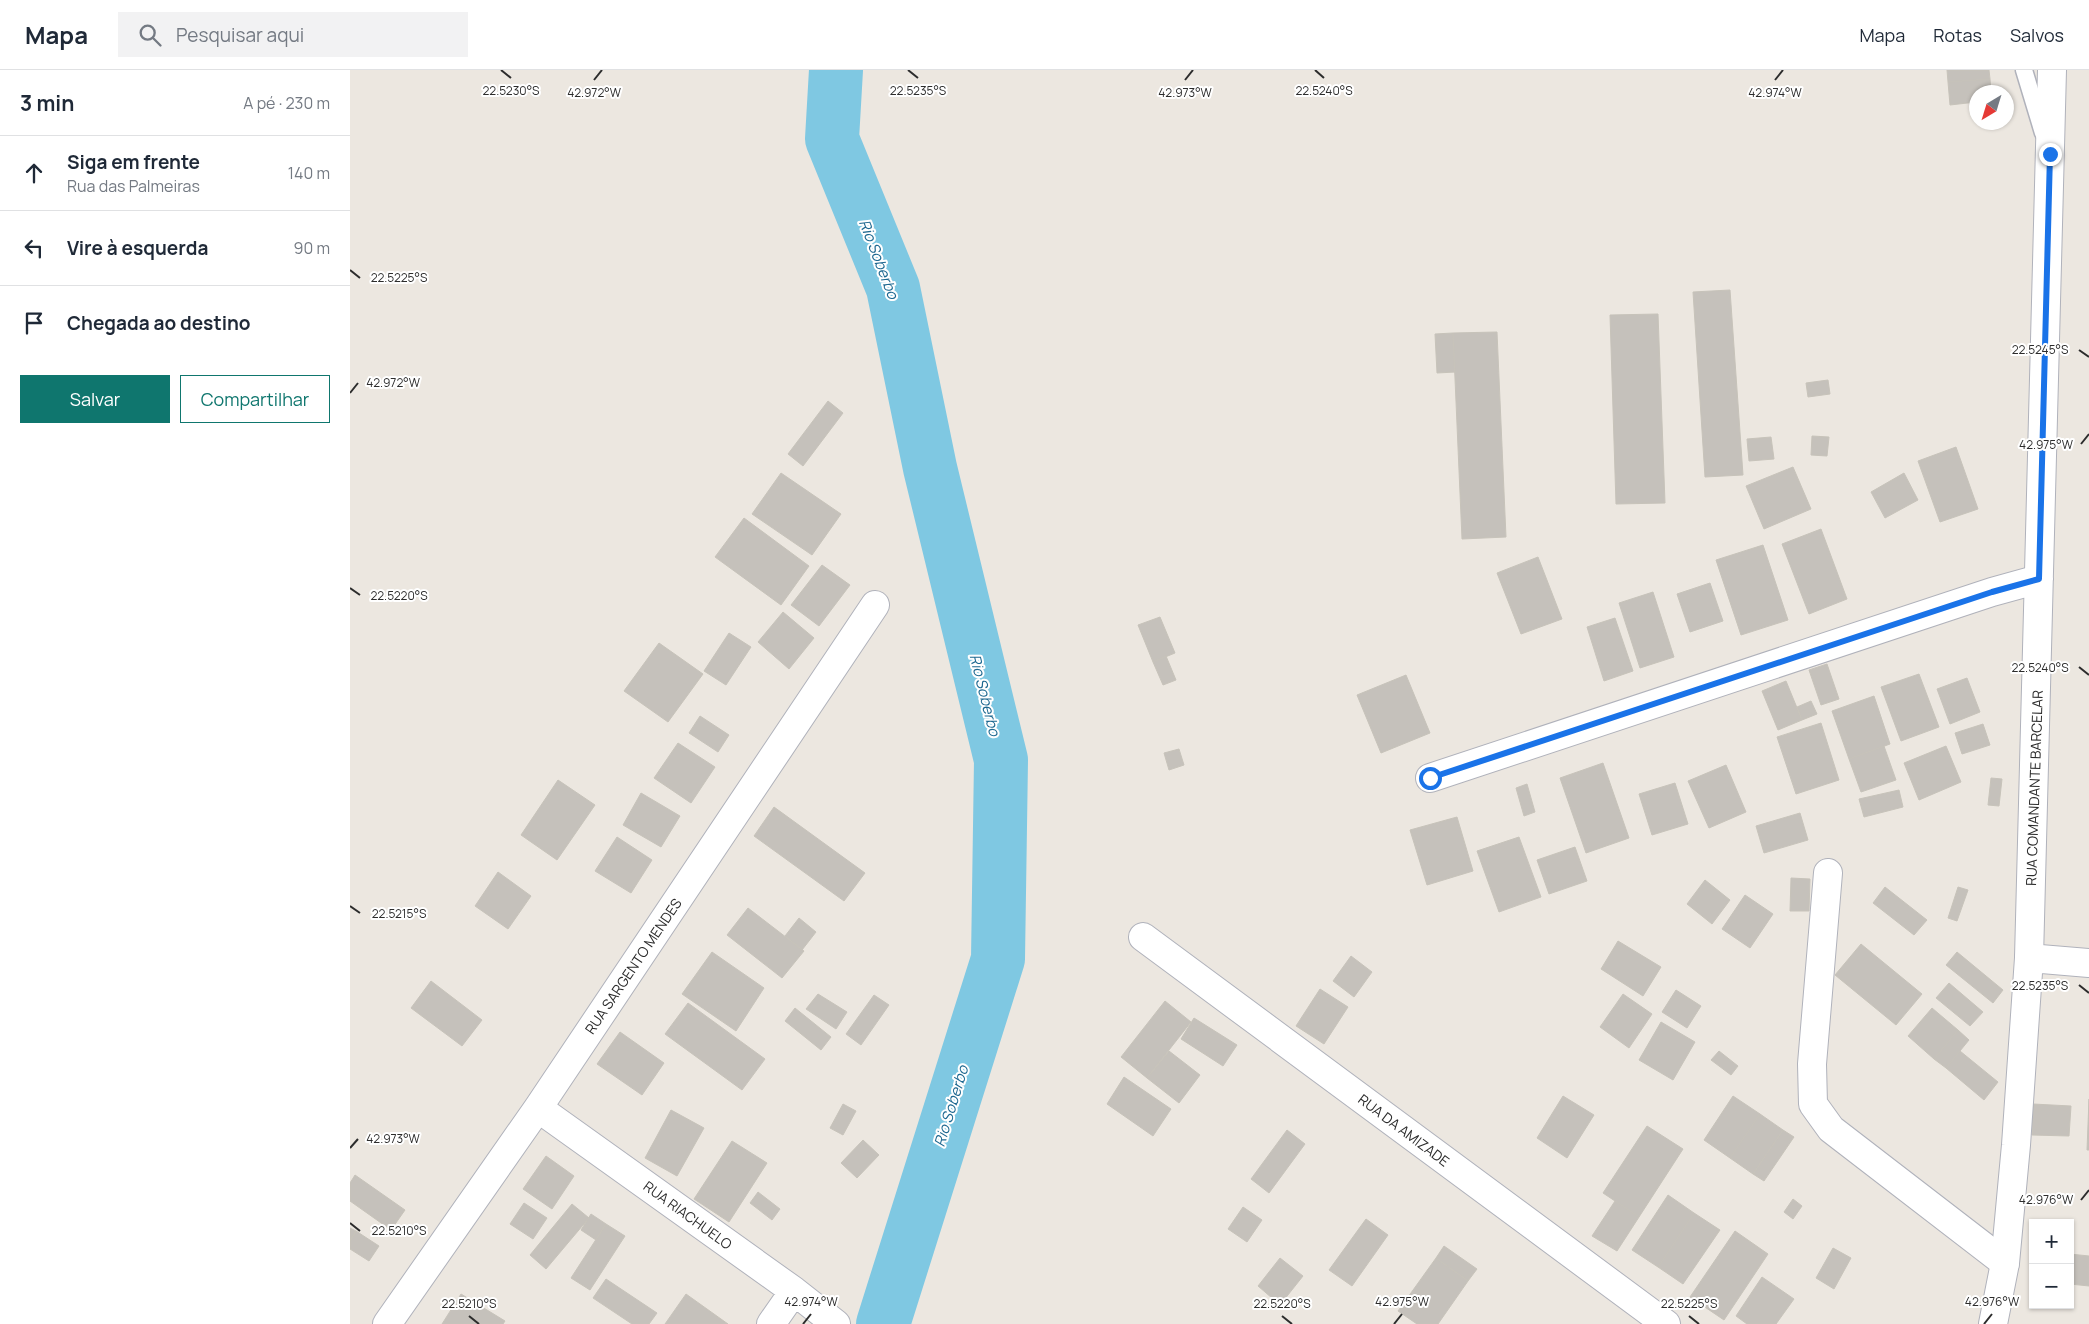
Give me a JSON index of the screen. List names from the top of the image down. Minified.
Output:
{"streets":{"street":["RUA COMANDANTE BARCELAR","RUA SARGENTO MENDES","RUA DA AMIZADE","RUA RIACHUELO"]},"crossings":[["RUA SARGENTO MENDES","RUA RIACHUELO"]],"water":["Rio Soberbo"],"north":"bottom left","page":{"header":"Mapa","search":"Pesquisar aqui","nav":["Mapa","Rotas","Salvos"],"heading":["3 min","A pé · 230 m"],"list":[["Siga em frente","Rua das Palmeiras","140 m"],["Vire à esquerda","90 m"],"Chegada ao destino"],"buttons":["Salvar","Compartilhar"],"map_buttons":["+","−"]},"coordinates":["22.5230°S","22.5235°S","22.5240°S","42.973°W","42.974°W","42.972°W","22.5225°S","22.5245°S","42.975°W","22.5220°S","22.5215°S","42.976°W","22.5210°S"]}
